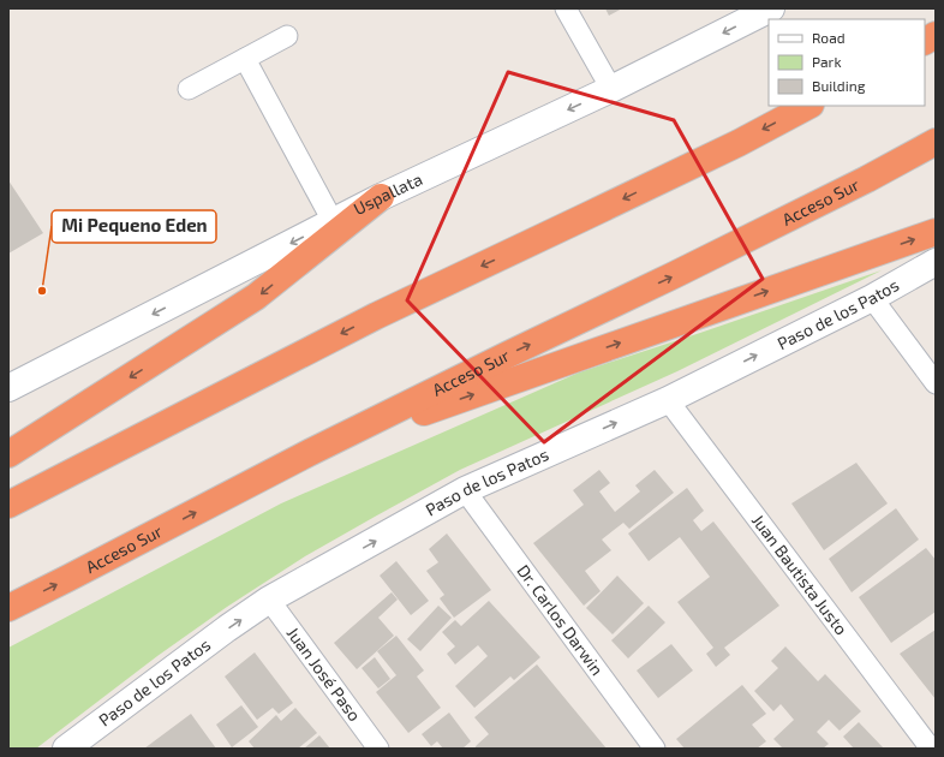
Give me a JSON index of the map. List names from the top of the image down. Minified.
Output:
{"streets":{"highway":["Acceso Sur"],"street":["Uspallata","Paso de los Patos","Juan Bautista Justo","Dr. Carlos Darwin","Juan José Paso"]},"crossings":[["Paso de los Patos","Juan Bautista Justo"],["Paso de los Patos","Dr. Carlos Darwin"],["Paso de los Patos","Juan José Paso"]],"one_way":["Uspallata","Paso de los Patos"],"places":["Mi Pequeno Eden"],"legend":["Road","Park","Building"]}
